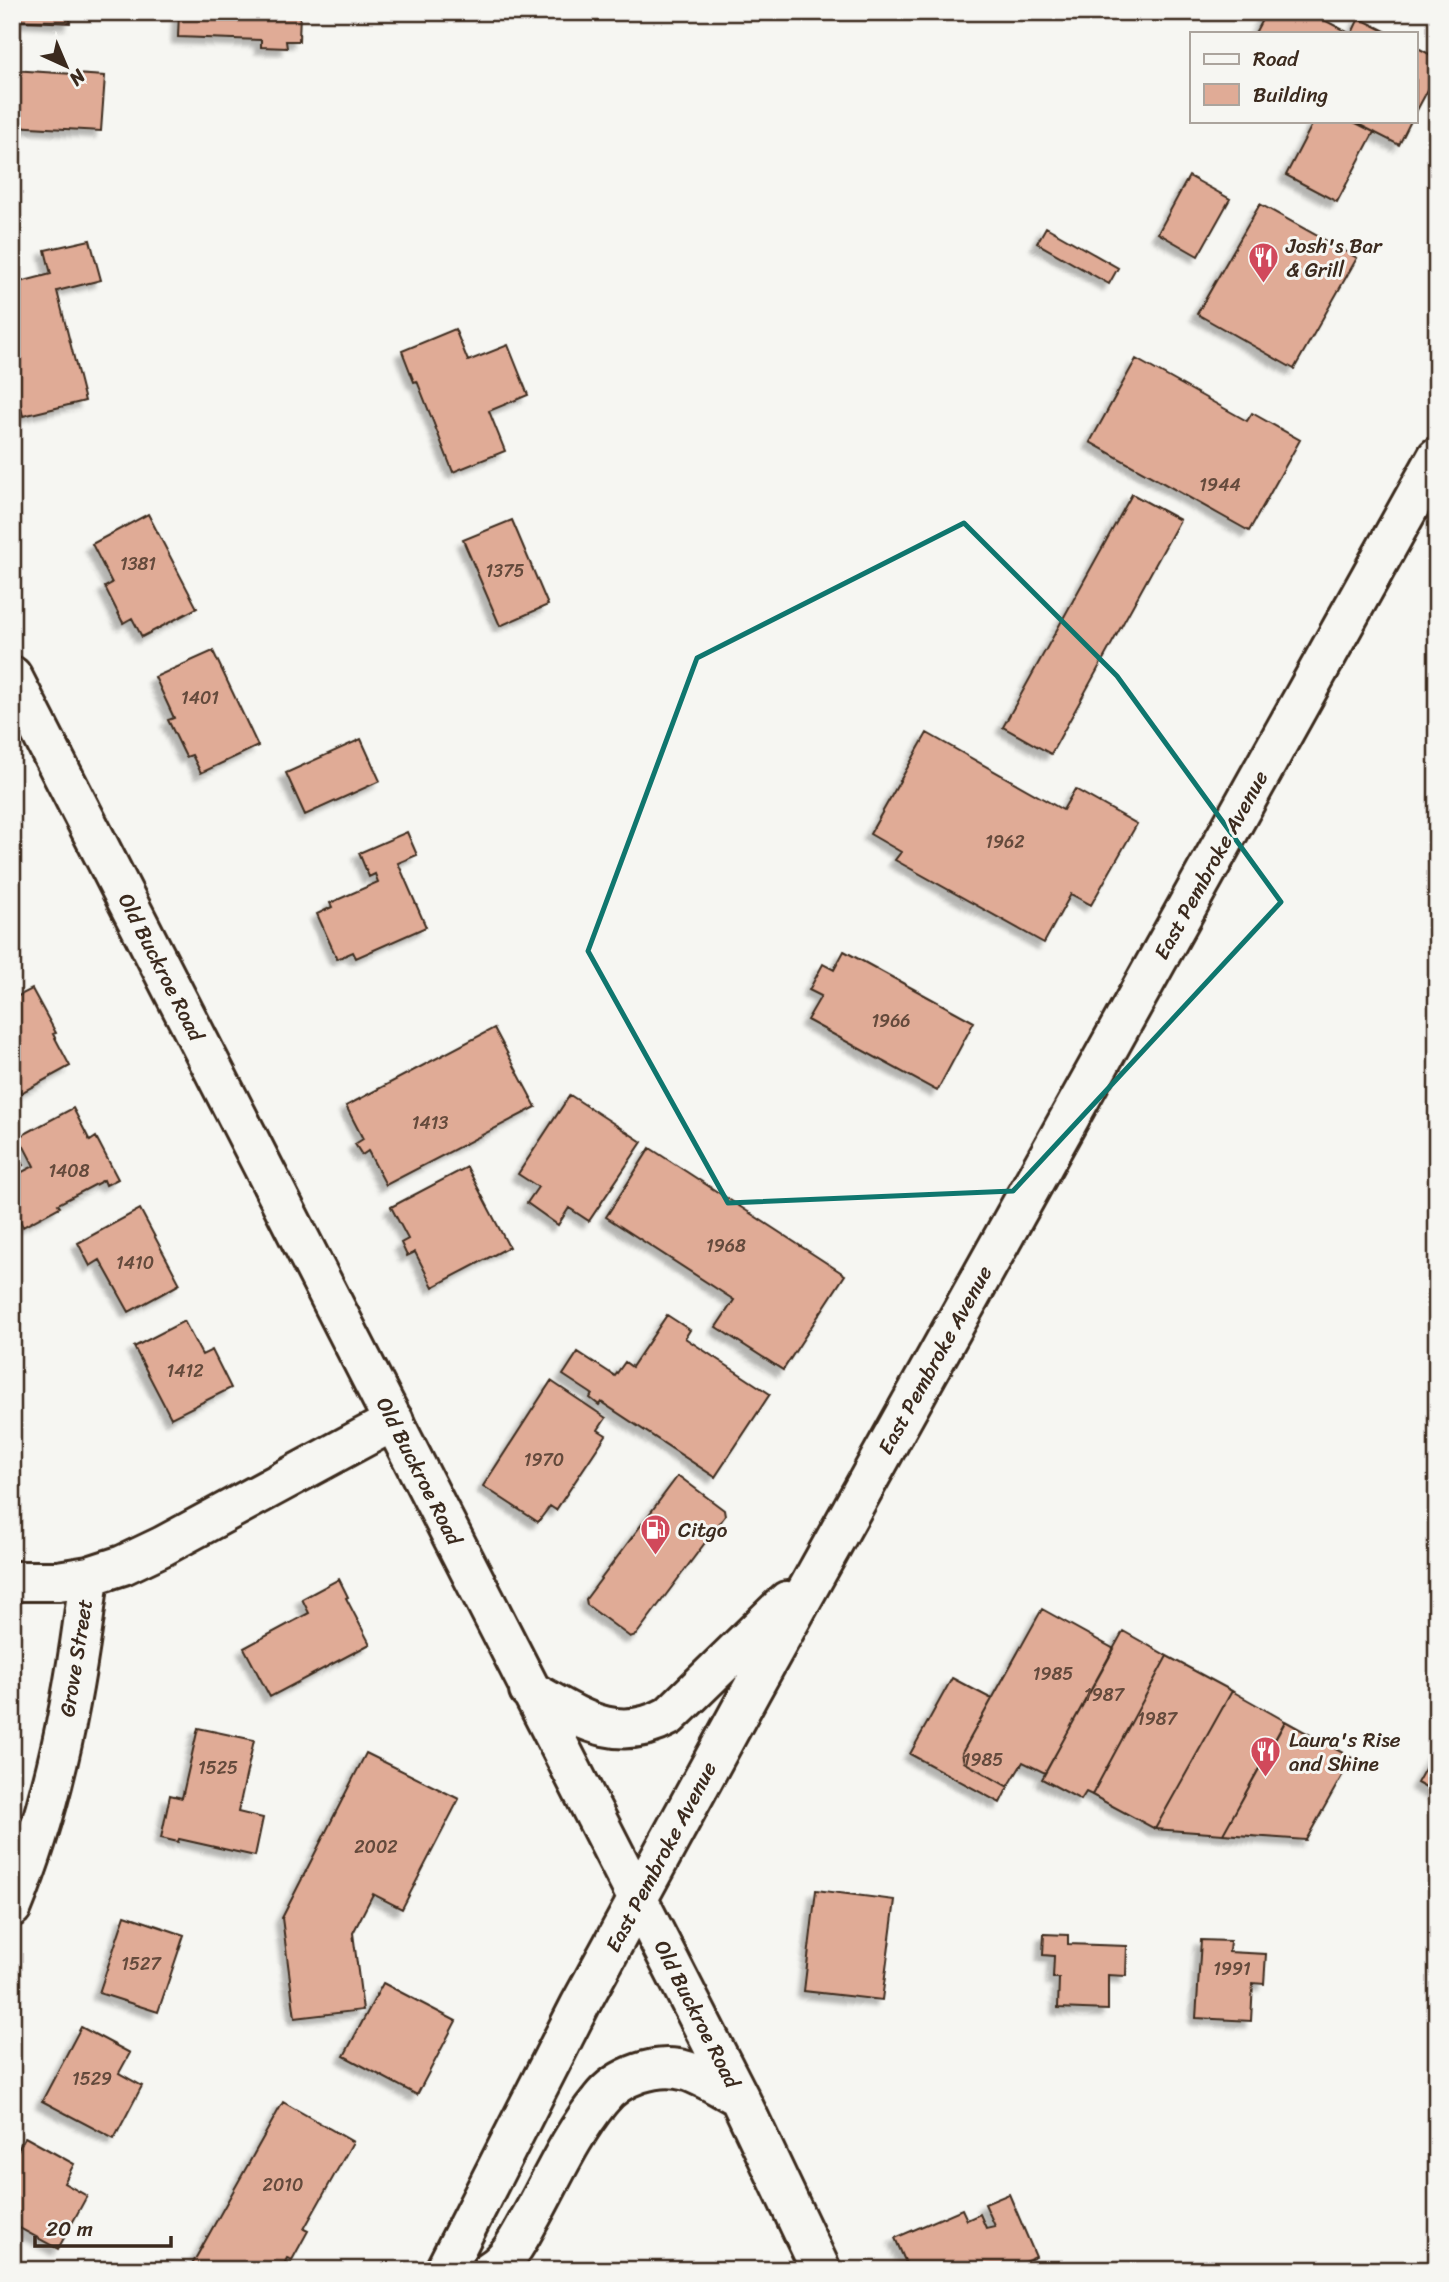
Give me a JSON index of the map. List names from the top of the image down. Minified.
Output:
{"streets":{"main road":["East Pembroke Avenue","Old Buckroe Road","Grove Street"]},"crossings":[["East Pembroke Avenue","Old Buckroe Road"],["Old Buckroe Road","Grove Street"]],"places":{"restaurant":["Josh's Bar & Grill","Laura's Rise and Shine"],"fuel station":["Citgo"]},"house_numbers":["1944","1381","1375","1401","1962","1966","1413","1408","1968","1410","1412","1970","1985","1987","1987","1985","1525","2002","1527","1991","1529","2010"],"legend":["Road","Building"],"scale_bar":"20 m","north":"bottom right"}
